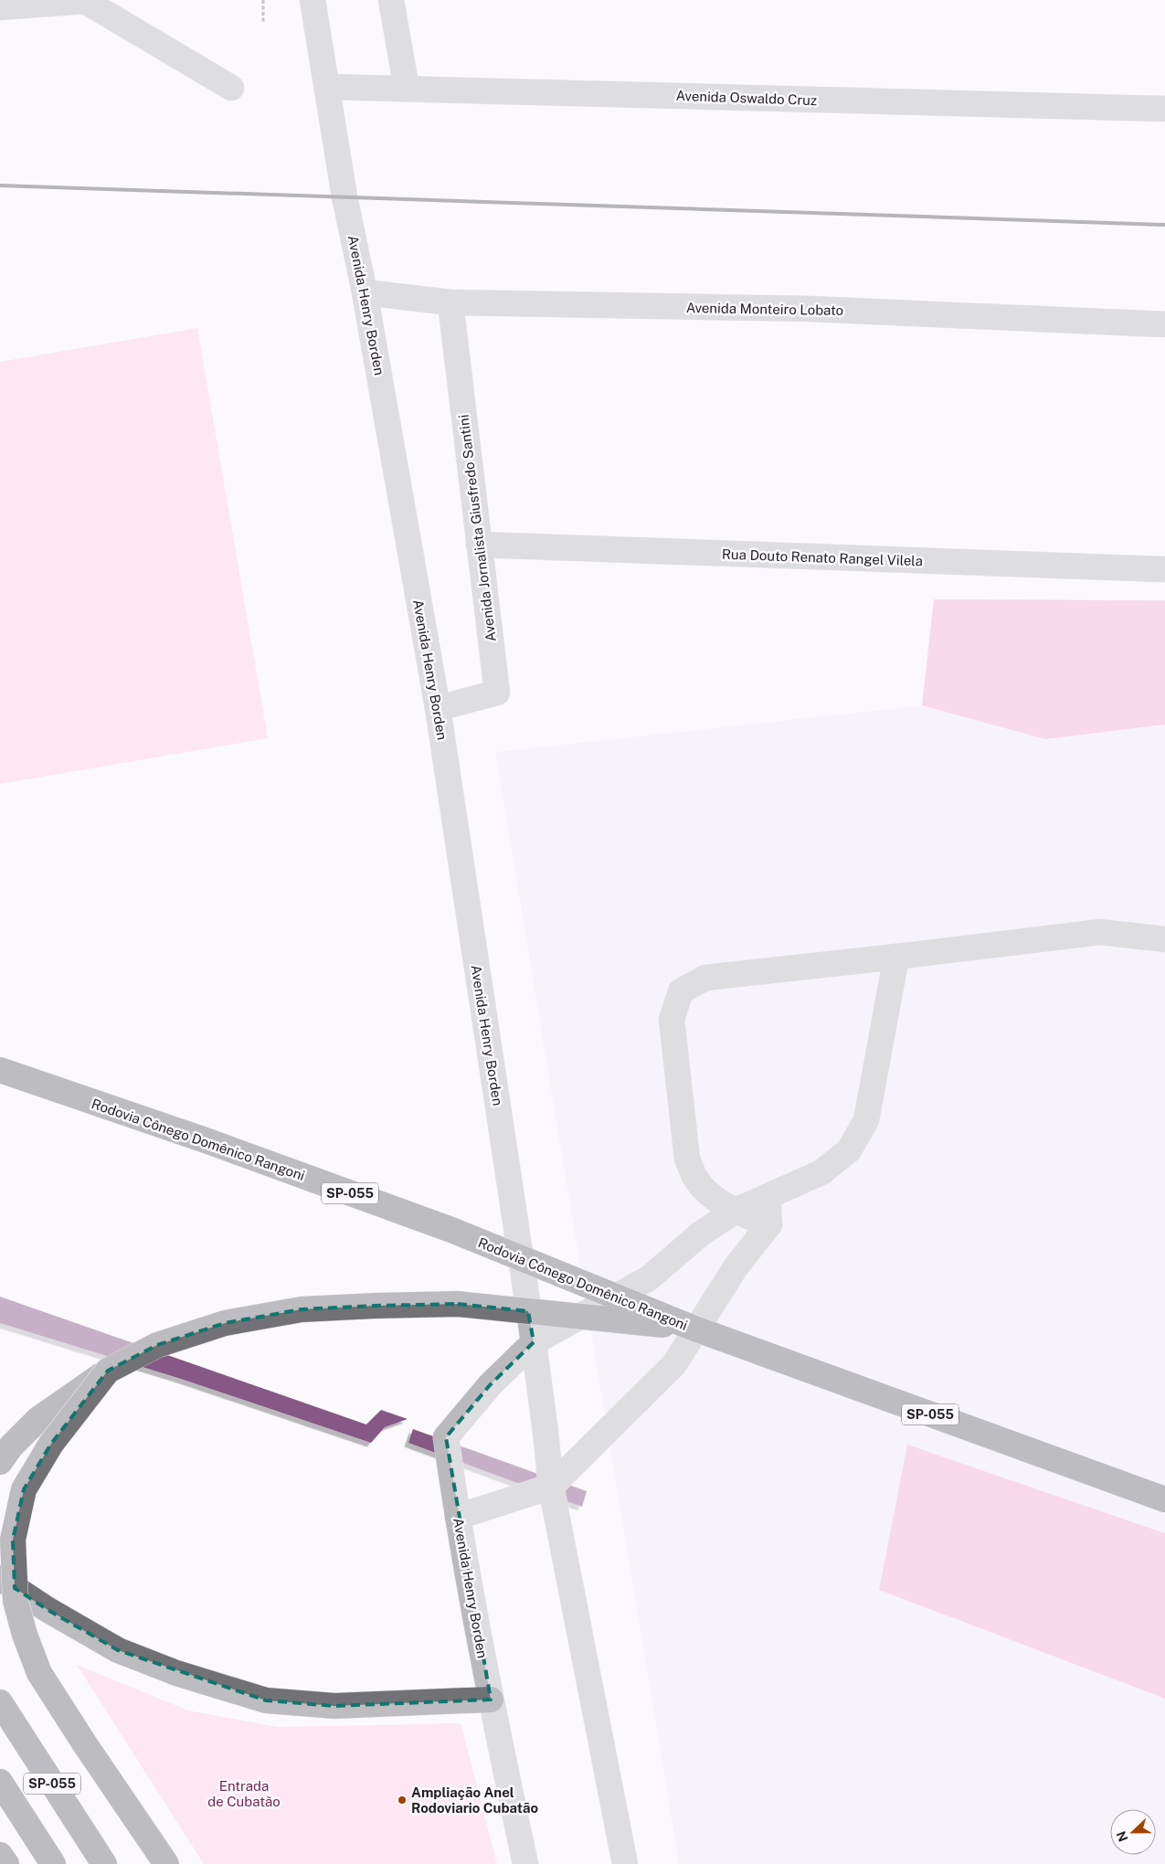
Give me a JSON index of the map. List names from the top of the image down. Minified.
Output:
{"streets":{"highway":["Rodovia Cônego Domênico Rangoni","SP-055"],"street":["Avenida Oswaldo Cruz","Avenida Henry Borden","Avenida Monteiro Lobato","Avenida Jornalista Giusfredo Santini","Rua Douto Renato Rangel Vilela"]},"crossings":[["Avenida Oswaldo Cruz","Avenida Henry Borden"],["Avenida Henry Borden","Avenida Monteiro Lobato"],["Avenida Henry Borden","Avenida Jornalista Giusfredo Santini"],["Avenida Monteiro Lobato","Avenida Jornalista Giusfredo Santini"],["Avenida Jornalista Giusfredo Santini","Rua Douto Renato Rangel Vilela"]],"parks":["Entrada de Cubatão"],"places":["Ampliação Anel Rodoviario Cubatão"],"north":"left"}
